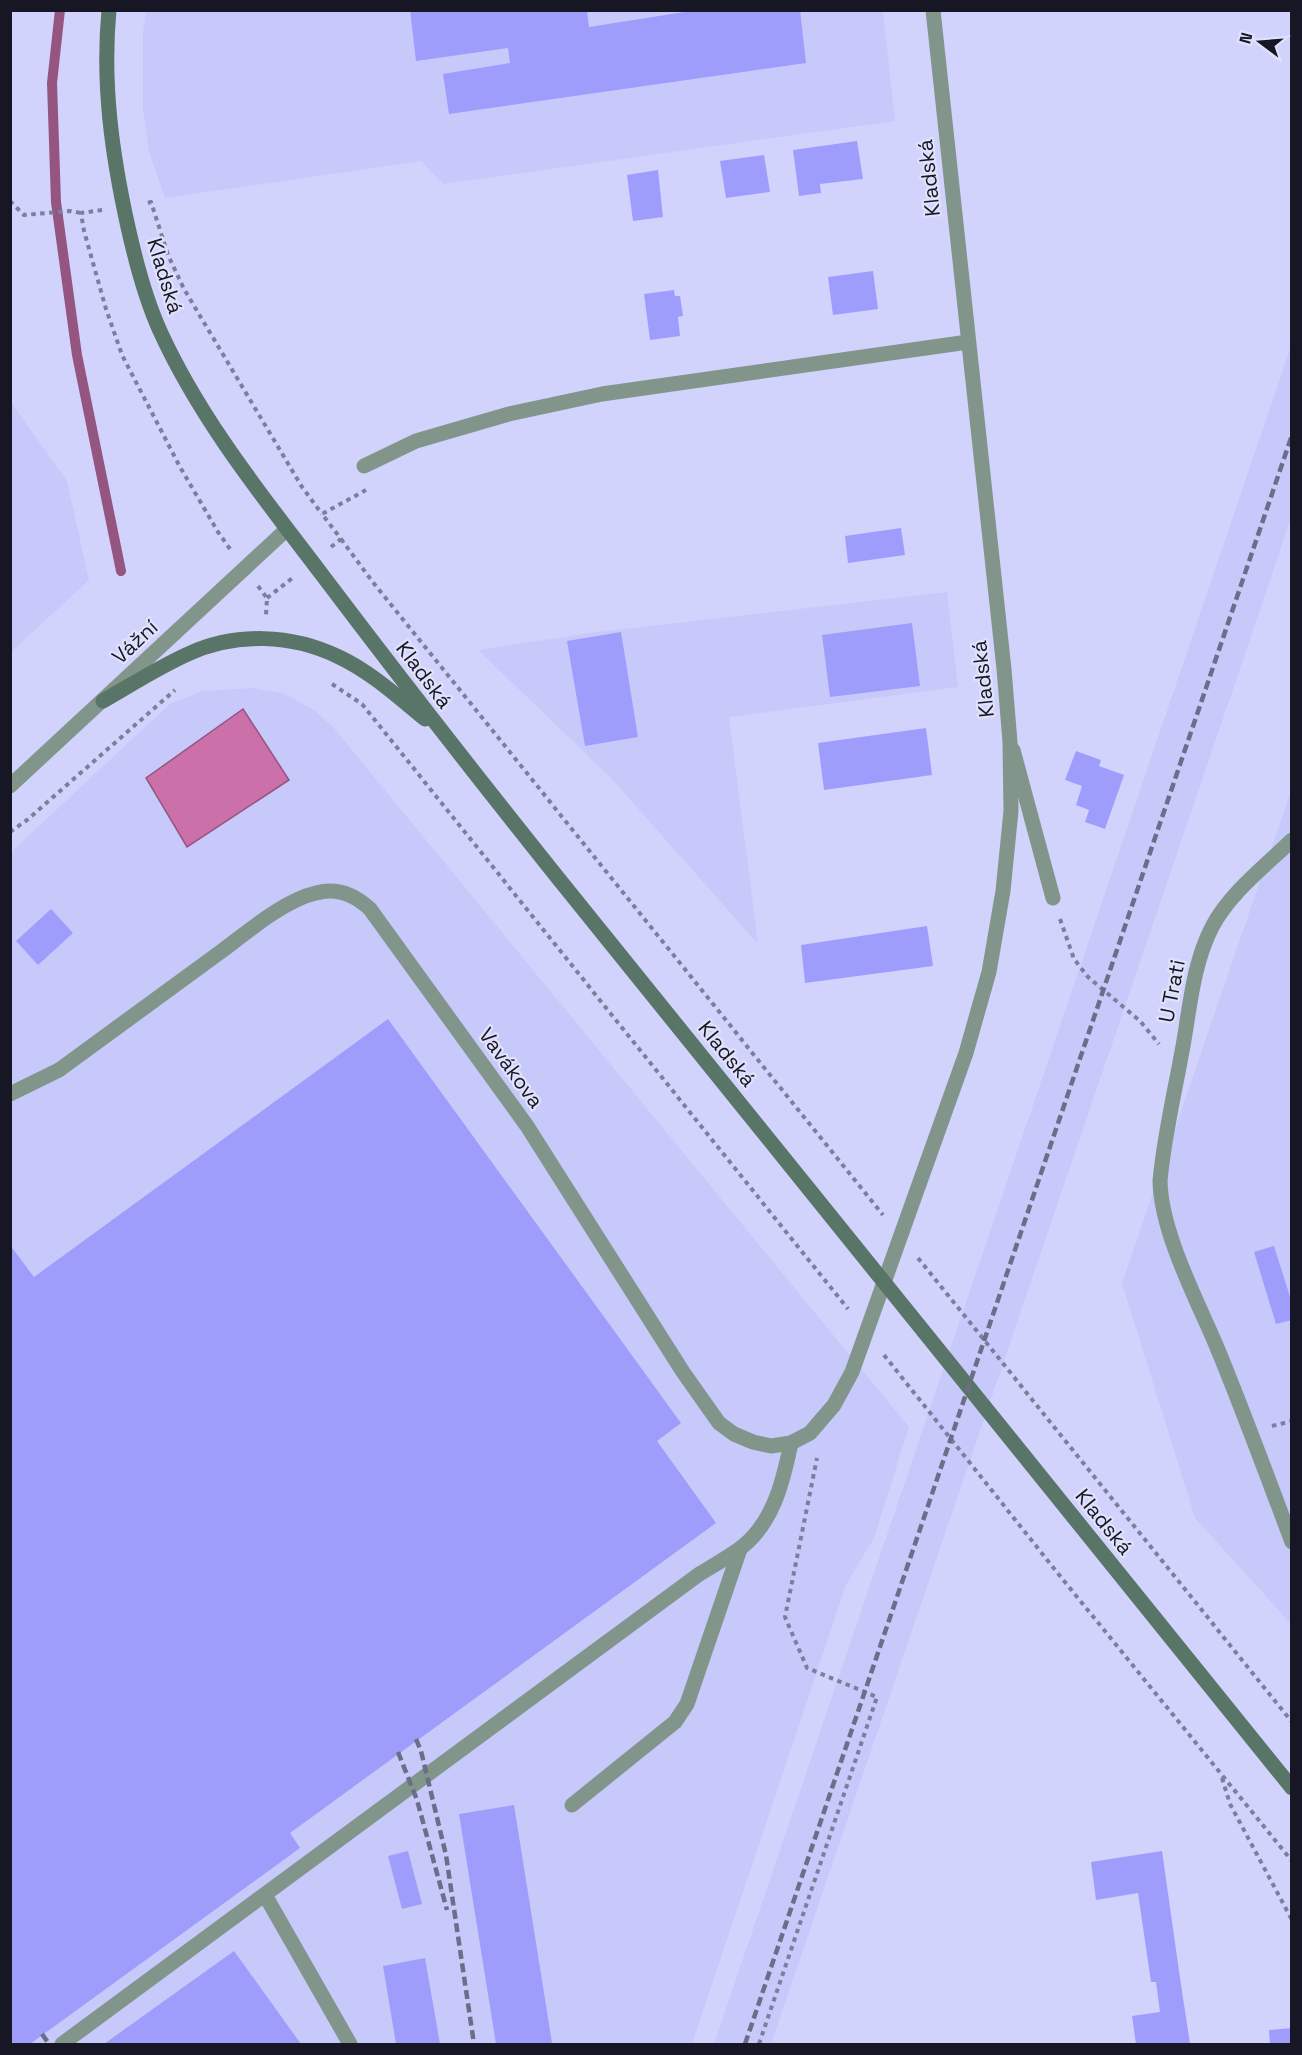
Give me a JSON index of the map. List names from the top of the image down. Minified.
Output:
{"streets":{"main road":["Kladská"],"street":["Vážní","U Trati","Vavákova"]},"crossings":[["Kladská","Vážní"]],"north":"left"}
